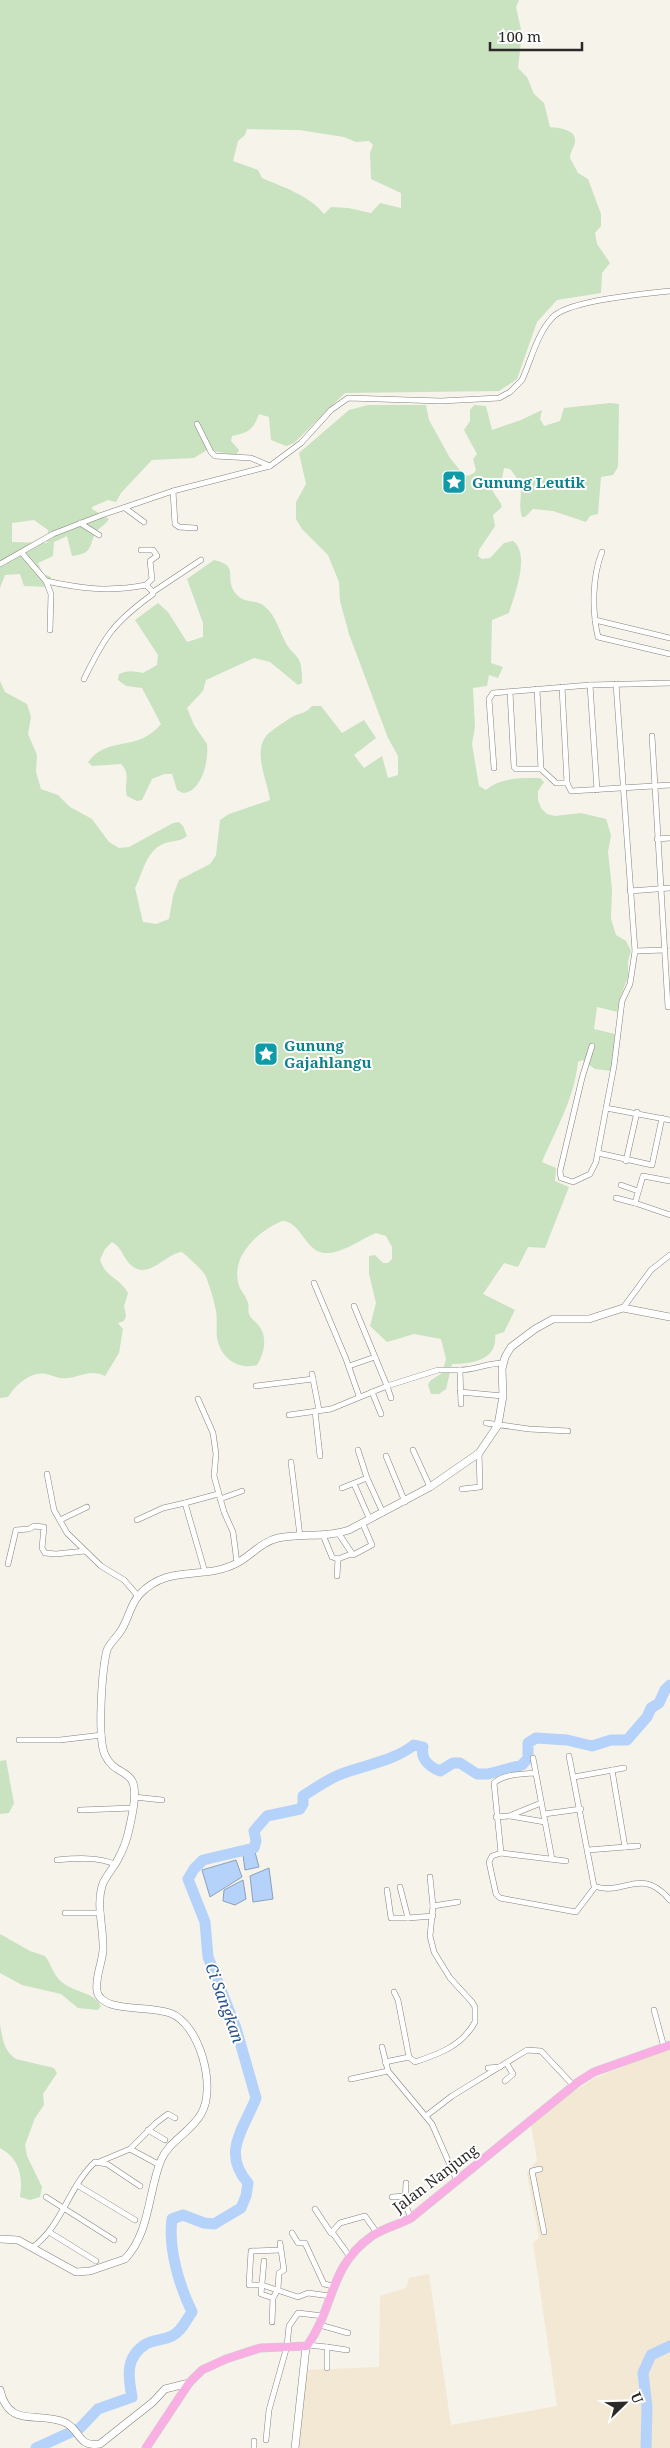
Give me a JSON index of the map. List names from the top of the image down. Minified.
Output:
{"streets":{"main road":["Jalan Nanjung"]},"water":["Ci Sangkan"],"places":{"place":["Gunung Leutik","Gunung Gajahlangu"]},"scale_bar":"100 m","north":"top right"}
